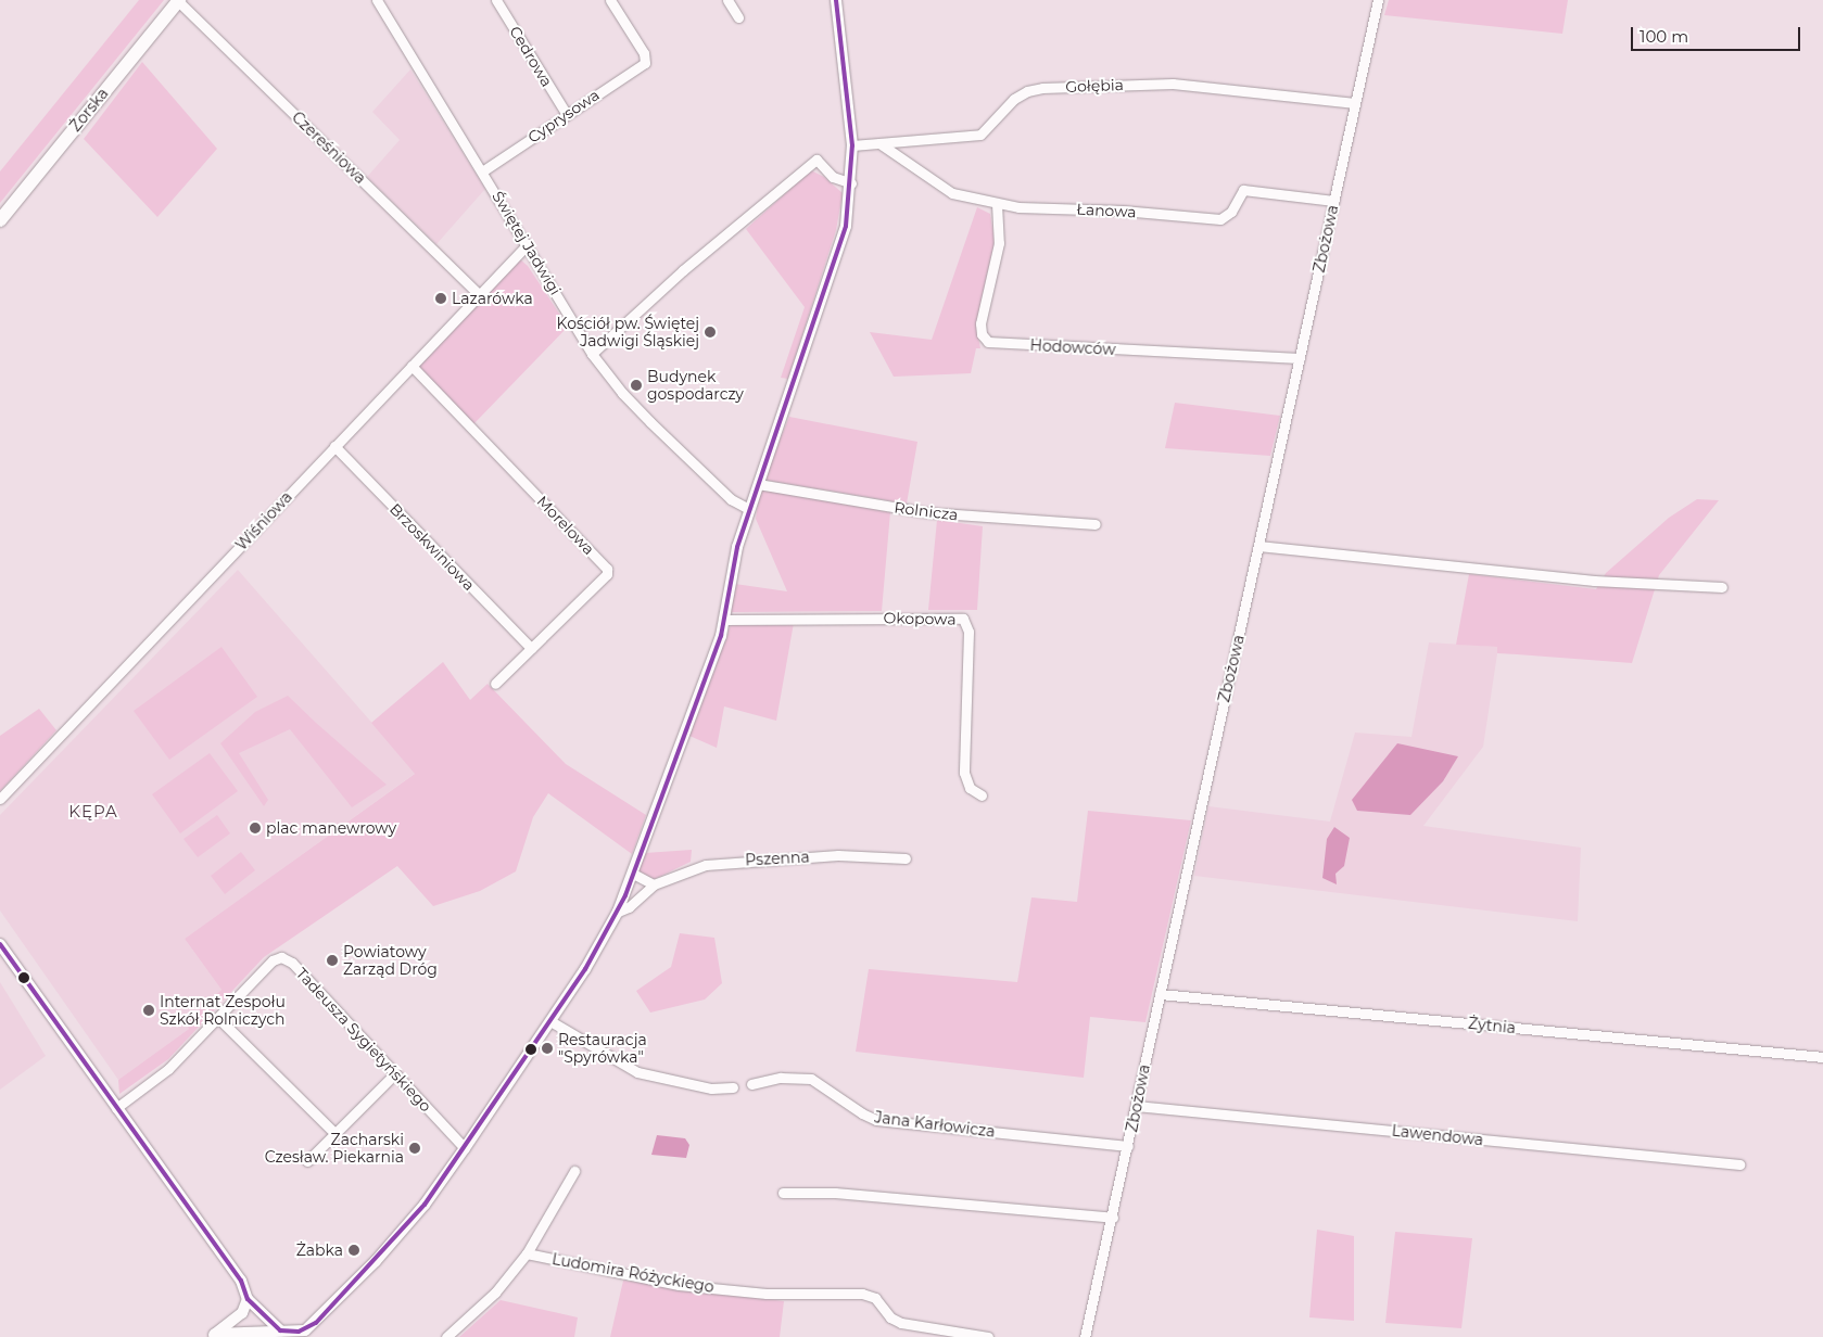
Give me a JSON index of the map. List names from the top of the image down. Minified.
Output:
{"streets":{"main road":["Żorska"],"street":["Cedrowa","Gołębia","Cyprysowa","Czereśniowa","Łanowa","Zbożowa","Świętej Jadwigi","Hodowców","Rolnicza","Wiśniowa","Morelowa","Brzoskwiniowa","Okopowa","Pszenna","Żytnia","Tadeusza Sygietyńskiego","Jana Karłowicza","Lawendowa","Ludomira Różyckiego"]},"crossings":[["Cedrowa","Cyprysowa"],["Gołębia","Łanowa"],["Gołębia","Zbożowa"],["Żorska","Czereśniowa"],["Cyprysowa","Świętej Jadwigi"],["Czereśniowa","Wiśniowa"],["Łanowa","Zbożowa"],["Łanowa","Hodowców"],["Zbożowa","Hodowców"],["Zbożowa","Żytnia"],["Zbożowa","Jana Karłowicza"],["Zbożowa","Lawendowa"],["Świętej Jadwigi","Wiśniowa"],["Wiśniowa","Morelowa"],["Wiśniowa","Brzoskwiniowa"],["Morelowa","Brzoskwiniowa"]],"districts":["KĘPA"],"places":["Lazarówka","Kościół pw. Świętej Jadwigi Śląskiej","Budynek gospodarczy","plac manewrowy","Powiatowy Zarząd Dróg","Internat Zespołu Szkół Rolniczych","Restauracja \"Spyrówka\"","Zacharski Czesław. Piekarnia","Żabka"],"scale_bar":"100 m"}
